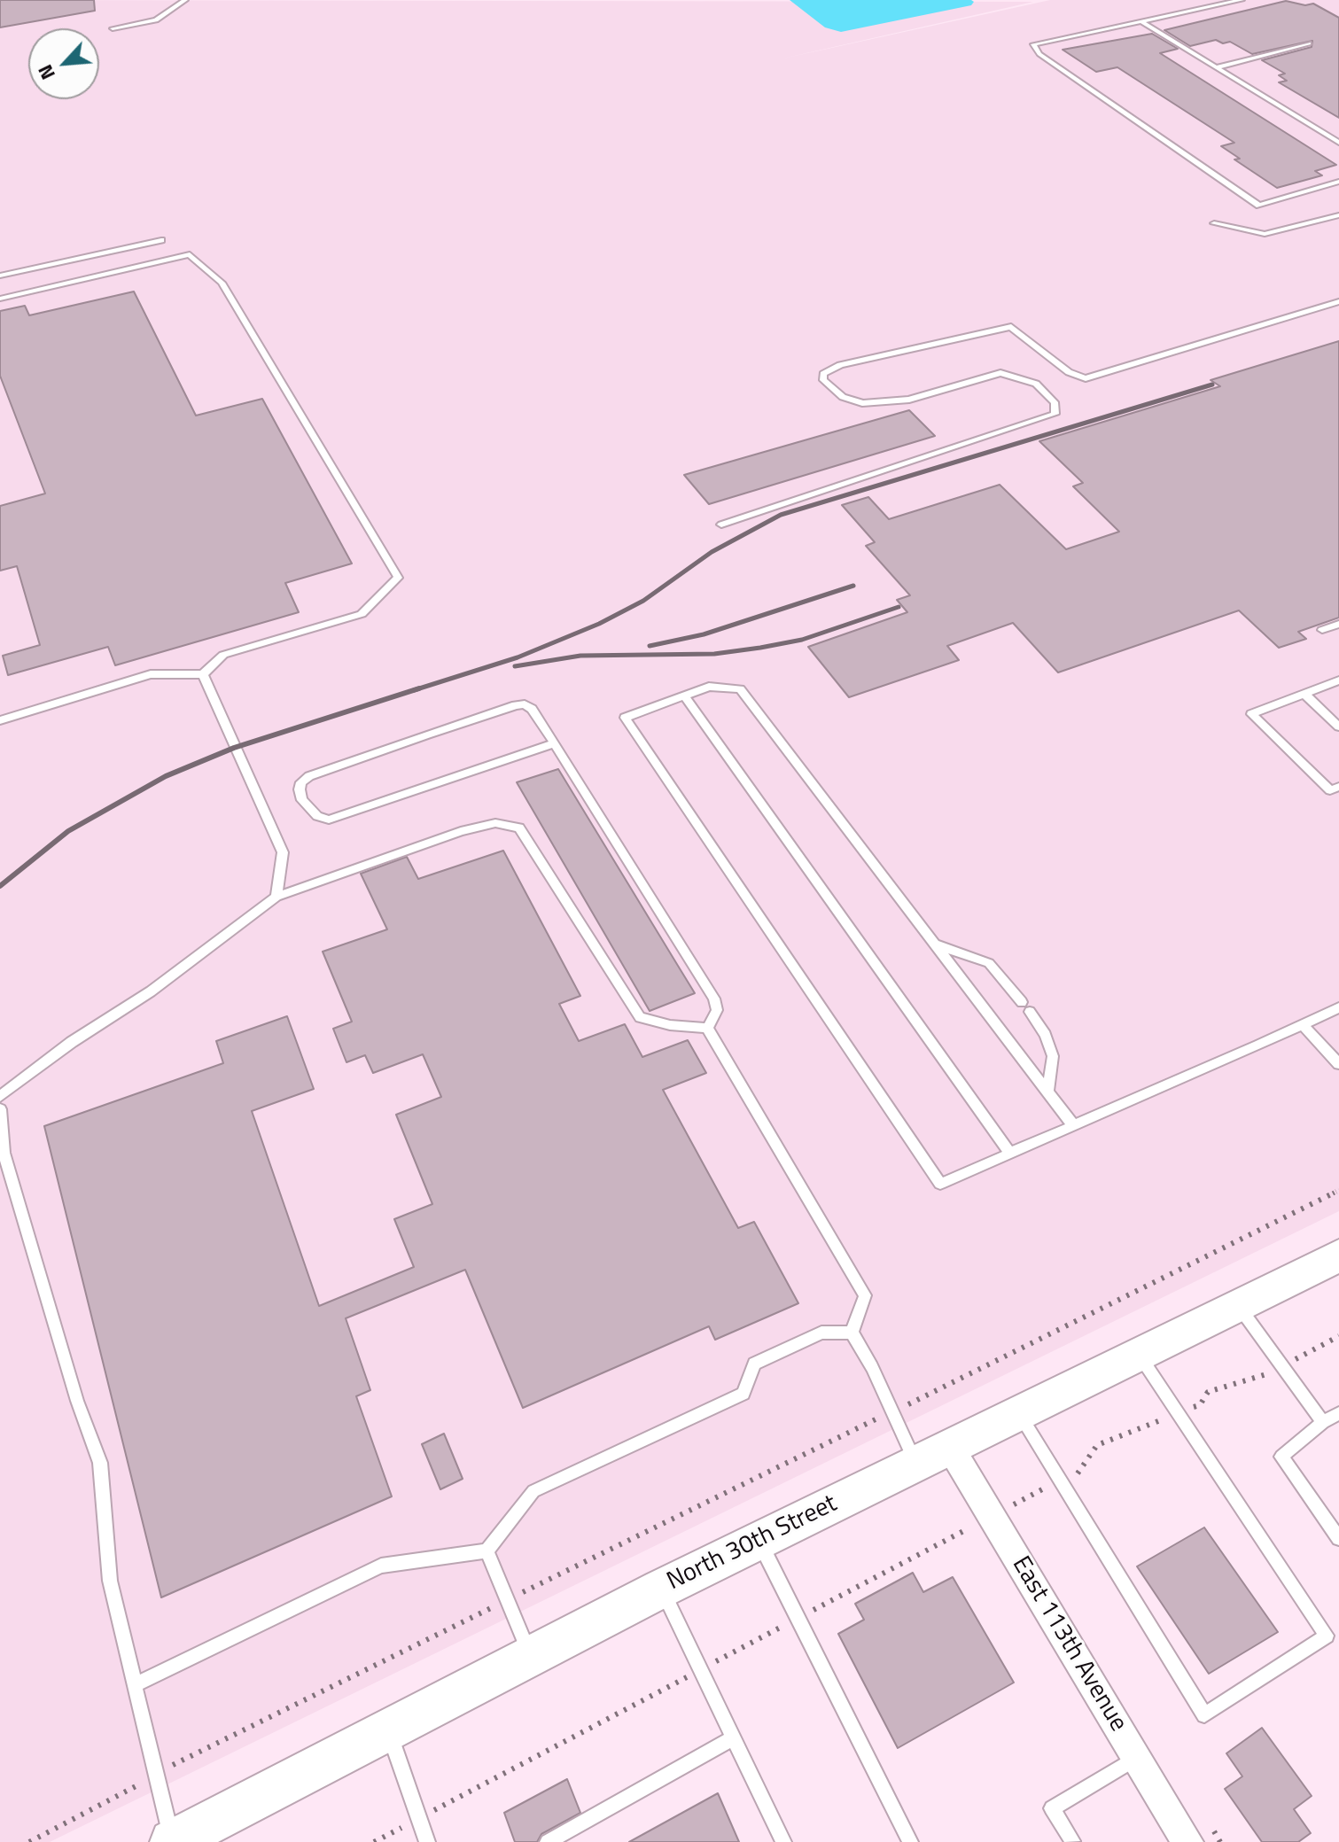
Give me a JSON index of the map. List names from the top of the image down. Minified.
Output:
{"streets":{"main road":["North 30th Street"],"street":["East 113th Avenue"]},"crossings":[["North 30th Street","East 113th Avenue"]],"north":"bottom left"}
